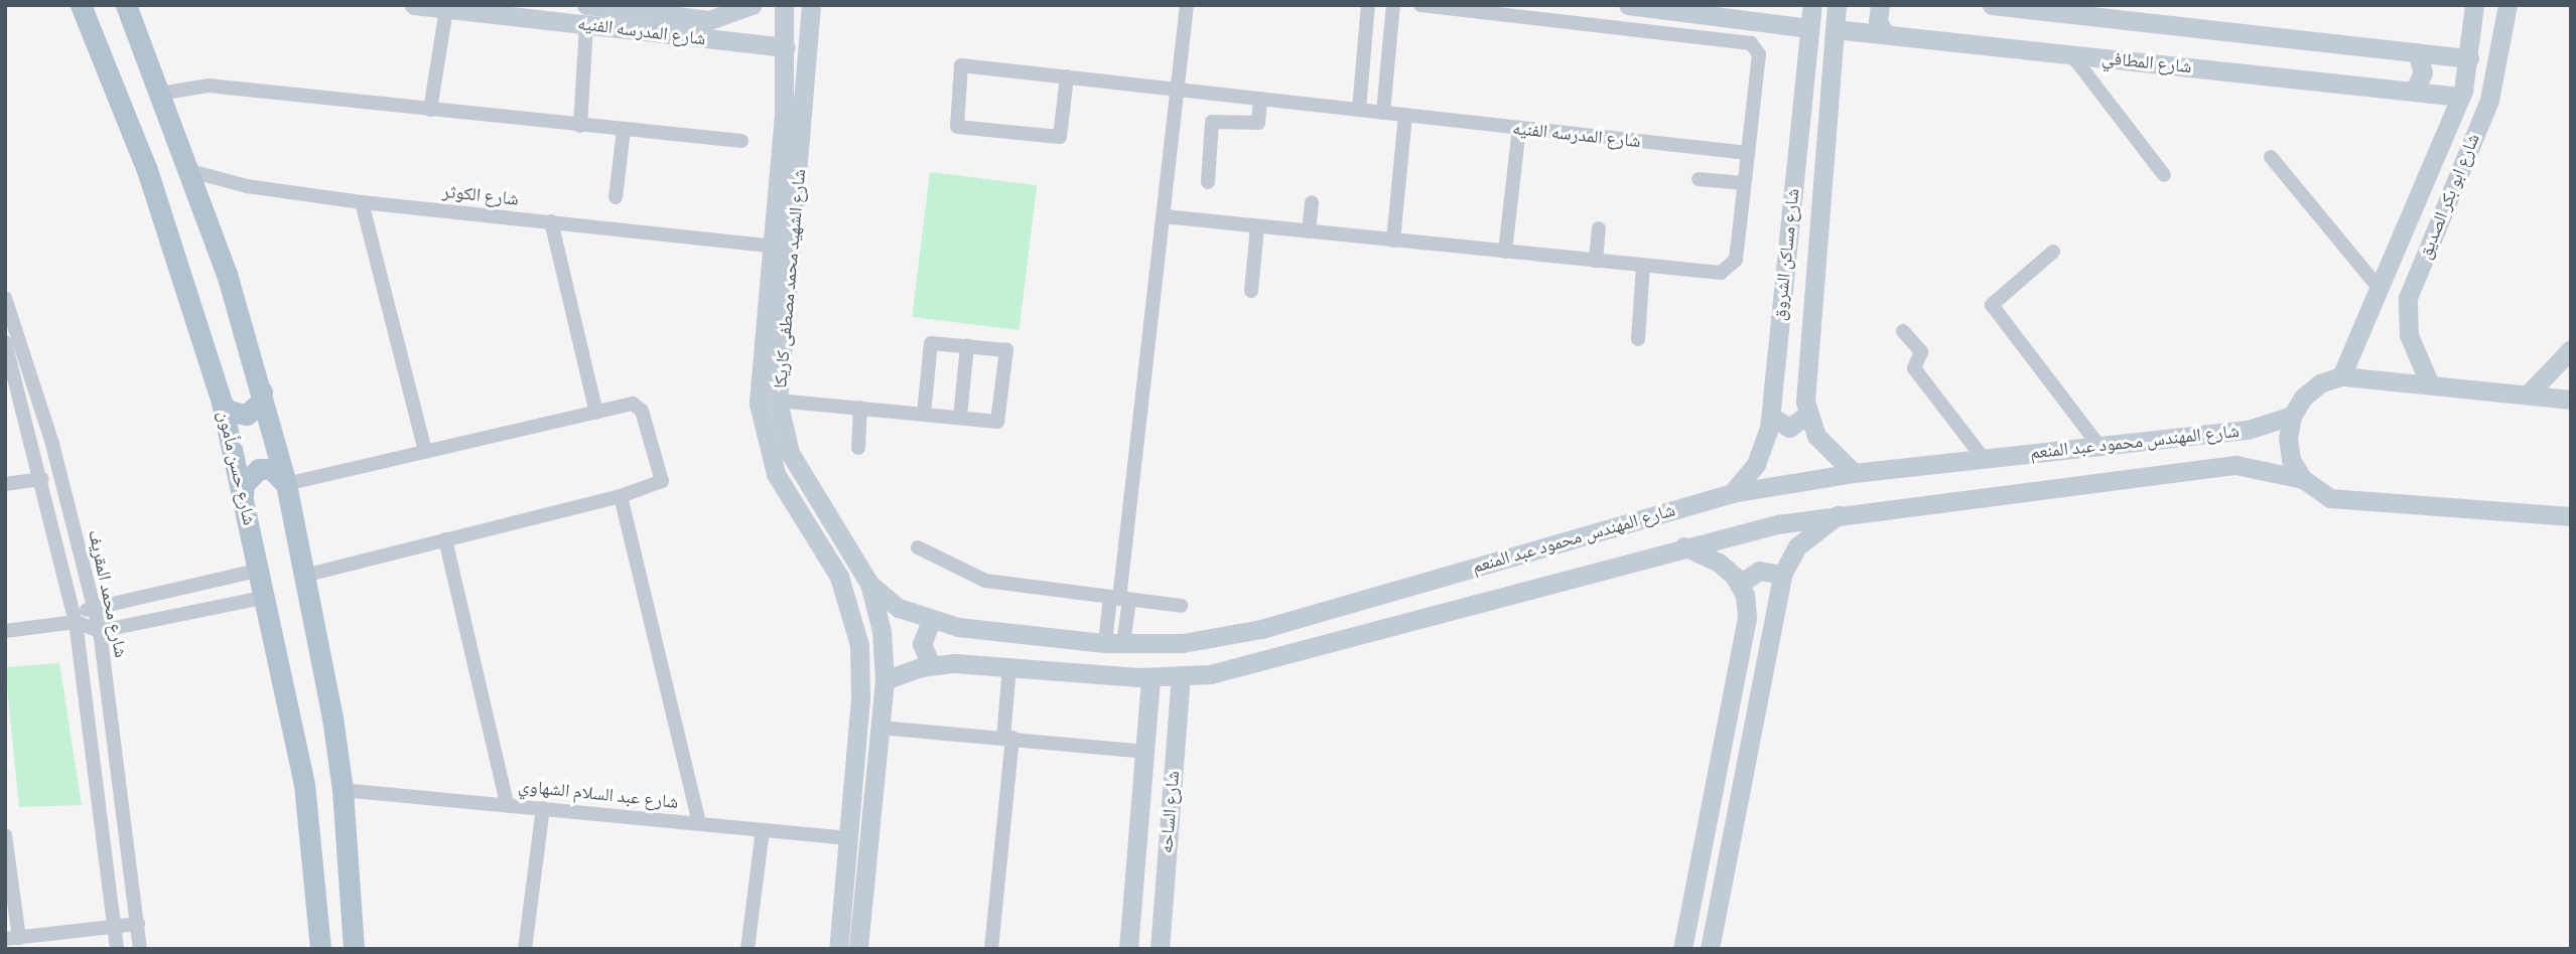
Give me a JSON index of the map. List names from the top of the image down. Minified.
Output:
{"streets":{"main road":["شارع حسن مأمون"],"street":["شارع المدرسه الفنيه","شارع المطافي","شارع الكوثر","شارع ابو بكر الصديق","شارع مساكن الشروق","شارع الشهيد محمد مصطفى كاريكا","شارع المهندس محمود عبد المنعم","شارع محمد المقريف","شارع عبد السلام الشهاوي","شارع الساحه"]},"crossings":[["شارع المدرسه الفنيه","شارع الشهيد محمد مصطفى كاريكا"],["شارع المطافي","شارع ابو بكر الصديق"],["شارع المطافي","شارع مساكن الشروق"],["شارع الكوثر","شارع الشهيد محمد مصطفى كاريكا"],["شارع مساكن الشروق","شارع المهندس محمود عبد المنعم"],["شارع الشهيد محمد مصطفى كاريكا","شارع المهندس محمود عبد المنعم"],["شارع الشهيد محمد مصطفى كاريكا","شارع عبد السلام الشهاوي"],["شارع المهندس محمود عبد المنعم","شارع الساحه"]]}
